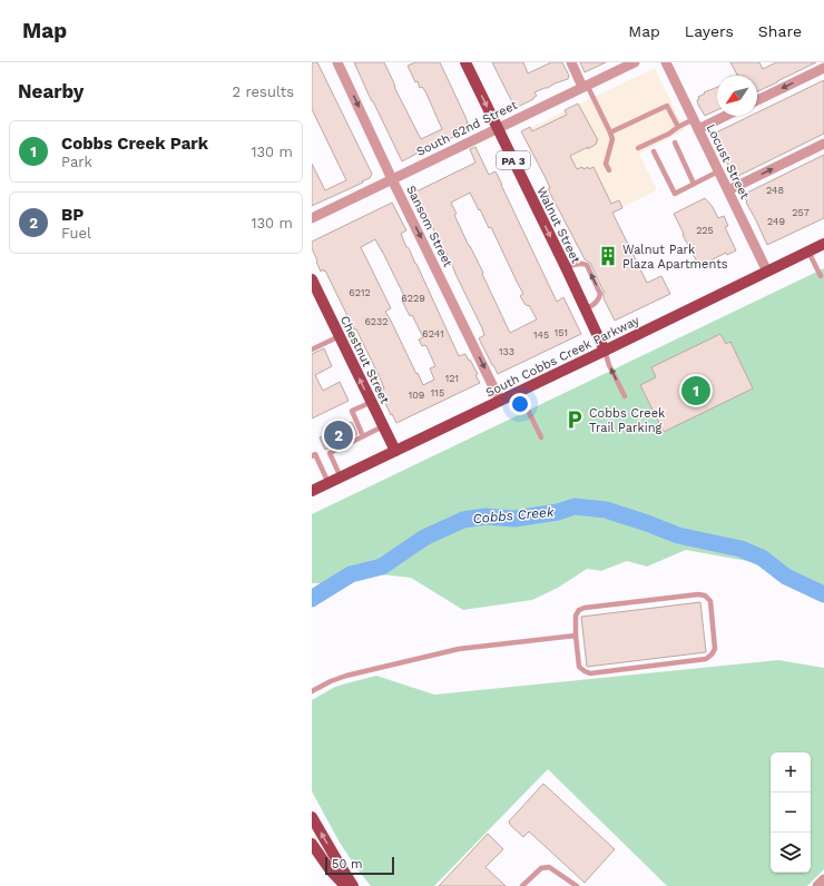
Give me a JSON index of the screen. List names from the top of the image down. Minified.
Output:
{"streets":{"main road":["PA 3","Walnut Street","South Cobbs Creek Parkway","Chestnut Street"],"street":["South 62nd Street","Locust Street","Sansom Street"]},"crossings":[["South 62nd Street","Walnut Street"],["South 62nd Street","Sansom Street"],["Locust Street","South Cobbs Creek Parkway"],["Walnut Street","South Cobbs Creek Parkway"],["Sansom Street","South Cobbs Creek Parkway"],["South Cobbs Creek Parkway","Chestnut Street"]],"one_way":["Walnut Street","Sansom Street","Chestnut Street"],"water":["Cobbs Creek"],"places":{"building":["Walnut Park Plaza Apartments"],"parking":["Cobbs Creek Trail Parking"]},"house_numbers":["248","257","249","225","6212","6229","6232","151","6241","145","133","121","115","109"],"scale_bar":"50 m","north":"bottom left","page":{"header":"Map","nav":["Map","Layers","Share"],"heading":["Nearby","2 results"],"list":[{"mark":"1","name":"Cobbs Creek Park","note":"Park","value":"130 m"},{"mark":"2","name":"BP","note":"Fuel","value":"130 m"}],"pins":["1","2"],"map_buttons":["+","−"],"scale":"50 m"}}
